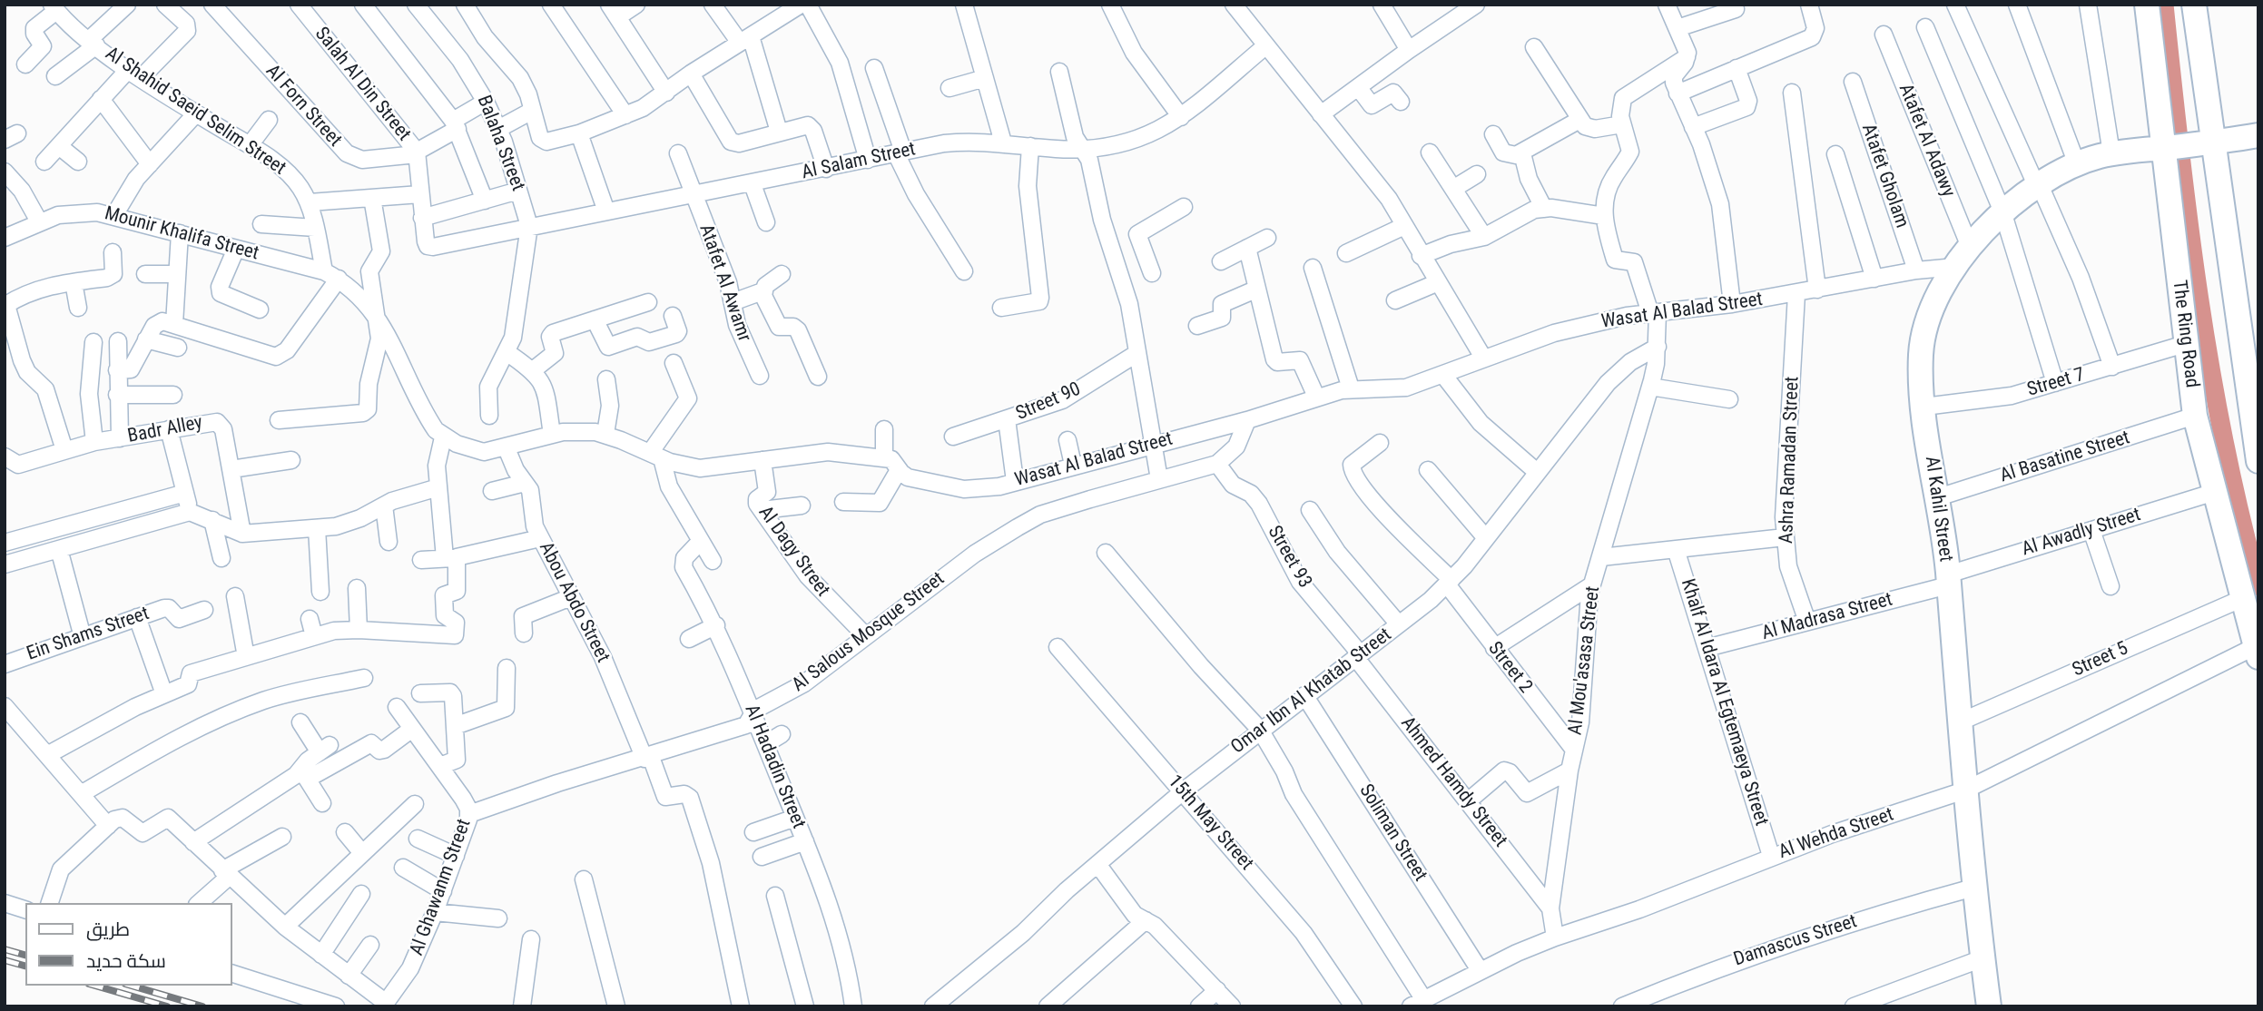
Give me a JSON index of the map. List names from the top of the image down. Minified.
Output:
{"streets":{"street":["Salah Al Din Street","Al Forn Street","Al Shahid Saeid Selim Street","Atafet Al Adawy","Balaha Street","Al Salam Street","Atafet Gholam","Mounir Khalifa Street","Atafet Al Awamr","Wasat Al Balad Street","The Ring Road","Street 7","Street 90","Badr Alley","Al Basatine Street","Ashra Ramadan Street","Al Kahil Street","Al Awadly Street","Al Dagy Street","Street 93","Abou Abdo Street","Al Madrasa Street","Al Salous Mosque Street","Ein Shams Street","Street 5","Al Mou'asasa Street","Street 2","Omar Ibn Al Khatab Street","Khalf Al Idara Al Egtemaeya Street","Al Hadadin Street","Ahmed Hamdy Street","15th May Street","Soliman Street","Al Wehda Street","Al Ghawanm Street","Damascus Street"]},"crossings":[["Salah Al Din Street","Al Forn Street"],["Salah Al Din Street","Al Salam Street"],["Al Shahid Saeid Selim Street","Mounir Khalifa Street"],["Atafet Al Adawy","Al Kahil Street"],["Balaha Street","Al Salam Street"],["Al Salam Street","Atafet Al Awamr"],["Atafet Gholam","Wasat Al Balad Street"],["Wasat Al Balad Street","Ashra Ramadan Street"],["Wasat Al Balad Street","Al Kahil Street"],["Wasat Al Balad Street","Al Mou'asasa Street"],["The Ring Road","Street 7"],["The Ring Road","Al Basatine Street"],["The Ring Road","Al Kahil Street"],["The Ring Road","Al Awadly Street"],["The Ring Road","Street 5"],["The Ring Road","Al Wehda Street"],["Street 7","Al Kahil Street"],["Al Basatine Street","Al Kahil Street"],["Ashra Ramadan Street","Al Madrasa Street"],["Al Kahil Street","Al Awadly Street"],["Al Kahil Street","Al Madrasa Street"],["Al Kahil Street","Street 5"],["Al Kahil Street","Al Wehda Street"],["Al Kahil Street","Damascus Street"],["Al Awadly Street","Al Madrasa Street"],["Al Dagy Street","Al Salous Mosque Street"],["Street 93","Al Salous Mosque Street"],["Street 93","Omar Ibn Al Khatab Street"],["Street 93","Ahmed Hamdy Street"],["Abou Abdo Street","Al Salous Mosque Street"],["Al Madrasa Street","Khalf Al Idara Al Egtemaeya Street"],["Al Salous Mosque Street","Al Hadadin Street"],["Al Salous Mosque Street","Al Ghawanm Street"],["Al Mou'asasa Street","Street 2"],["Al Mou'asasa Street","Omar Ibn Al Khatab Street"],["Al Mou'asasa Street","Ahmed Hamdy Street"],["Al Mou'asasa Street","Al Wehda Street"],["Street 2","Omar Ibn Al Khatab Street"],["Omar Ibn Al Khatab Street","Ahmed Hamdy Street"],["Omar Ibn Al Khatab Street","15th May Street"],["Omar Ibn Al Khatab Street","Soliman Street"],["Khalf Al Idara Al Egtemaeya Street","Al Wehda Street"],["Soliman Street","Al Wehda Street"]],"legend":["طريق","سكة حديد"]}
